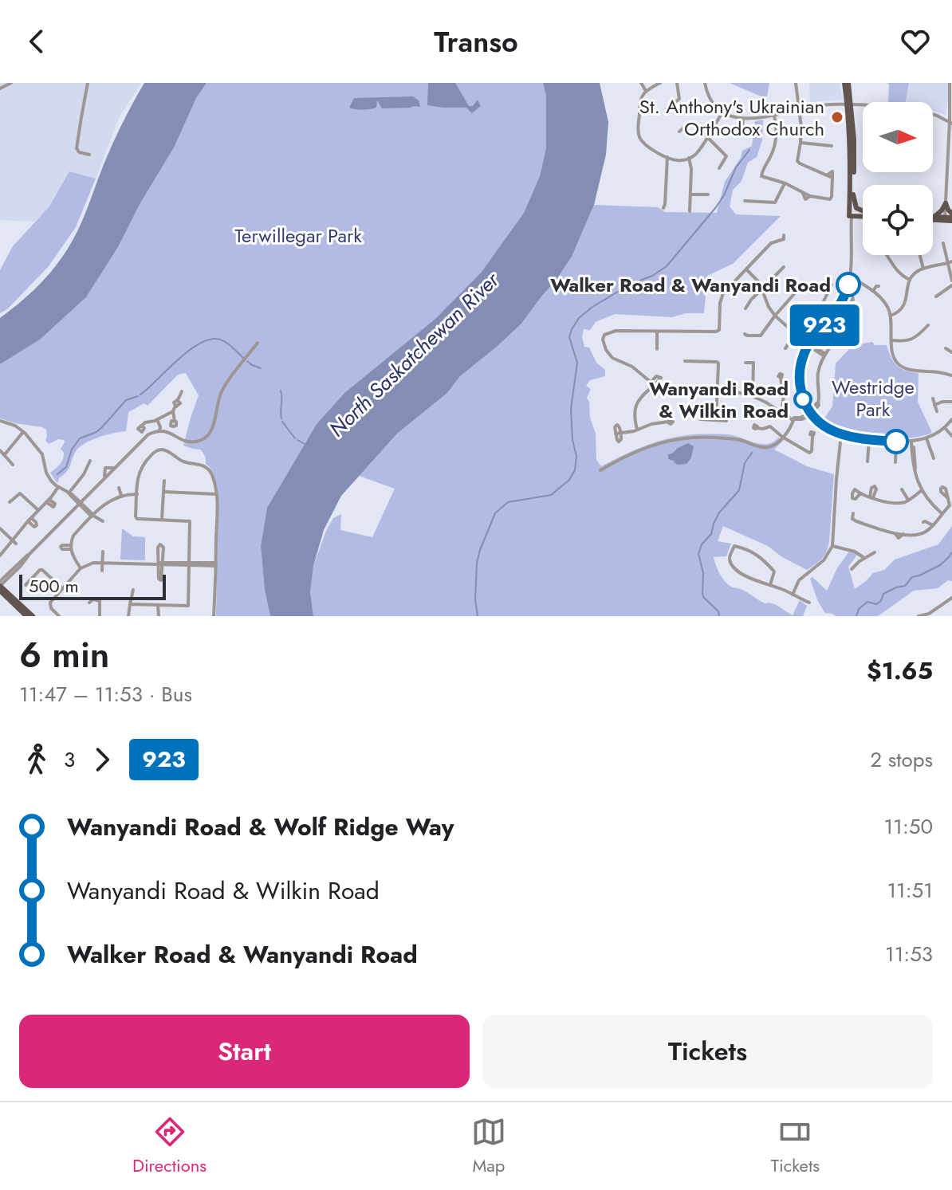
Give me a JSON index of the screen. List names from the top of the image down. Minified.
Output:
{"water":["North Saskatchewan River"],"parks":["Terwillegar Park","Westridge Park"],"places":["St. Anthony's Ukrainian Orthodox Church","Walker Road & Wanyandi Road","Wanyandi Road & Wilkin Road"],"lines":["bus line 923"],"scale_bar":"500 m","north":"right","page":{"header":"Transo","on_map":"923","scale":"500 m","heading":["6 min","11:47 – 11:53 · Bus","$1.65"],"legs":["3","923","2 stops"],"list":[{"name":"Wanyandi Road & Wolf Ridge Way","value":"11:50"},{"name":"Wanyandi Road & Wilkin Road","value":"11:51"},{"name":"Walker Road & Wanyandi Road","value":"11:53"}],"buttons":["Start","Tickets"],"tabs":["Directions","Map","Tickets"]}}
